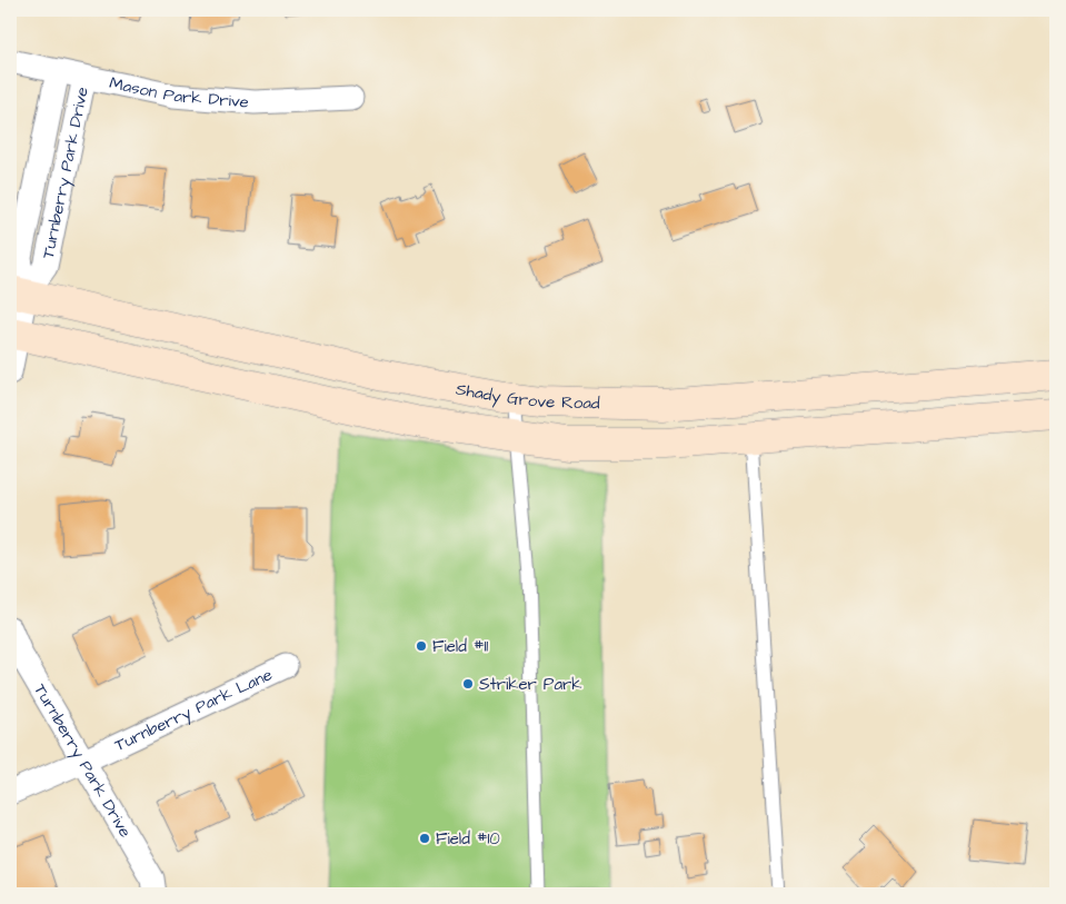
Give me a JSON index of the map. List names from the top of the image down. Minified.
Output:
{"streets":{"main road":["Shady Grove Road"],"street":["Mason Park Drive","Turnberry Park Drive","Turnberry Park Lane"]},"crossings":[["Mason Park Drive","Turnberry Park Drive"],["Turnberry Park Drive","Shady Grove Road"],["Turnberry Park Drive","Turnberry Park Lane"]],"places":["Field #11","Striker Park","Field #10"]}
